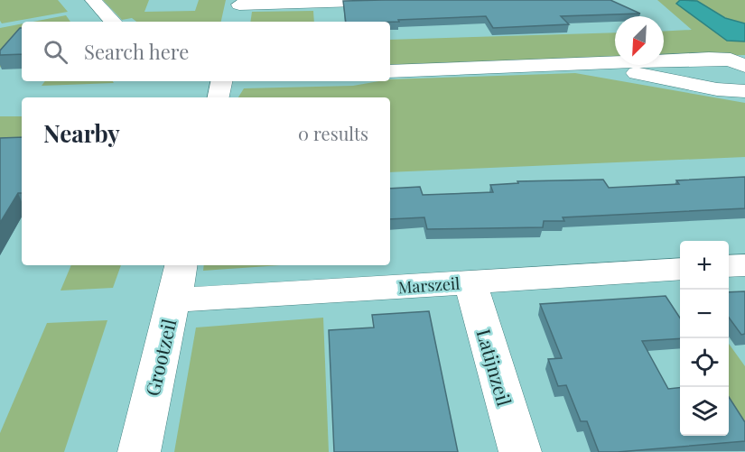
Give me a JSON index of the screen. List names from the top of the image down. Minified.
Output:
{"streets":{"street":["Marszeil","Grootzeil","Latijnzeil"]},"crossings":[["Marszeil","Grootzeil"],["Marszeil","Latijnzeil"]],"north":"bottom left","page":{"search":"Search here","heading":["Nearby","0 results"],"map_buttons":["+","−"]}}
